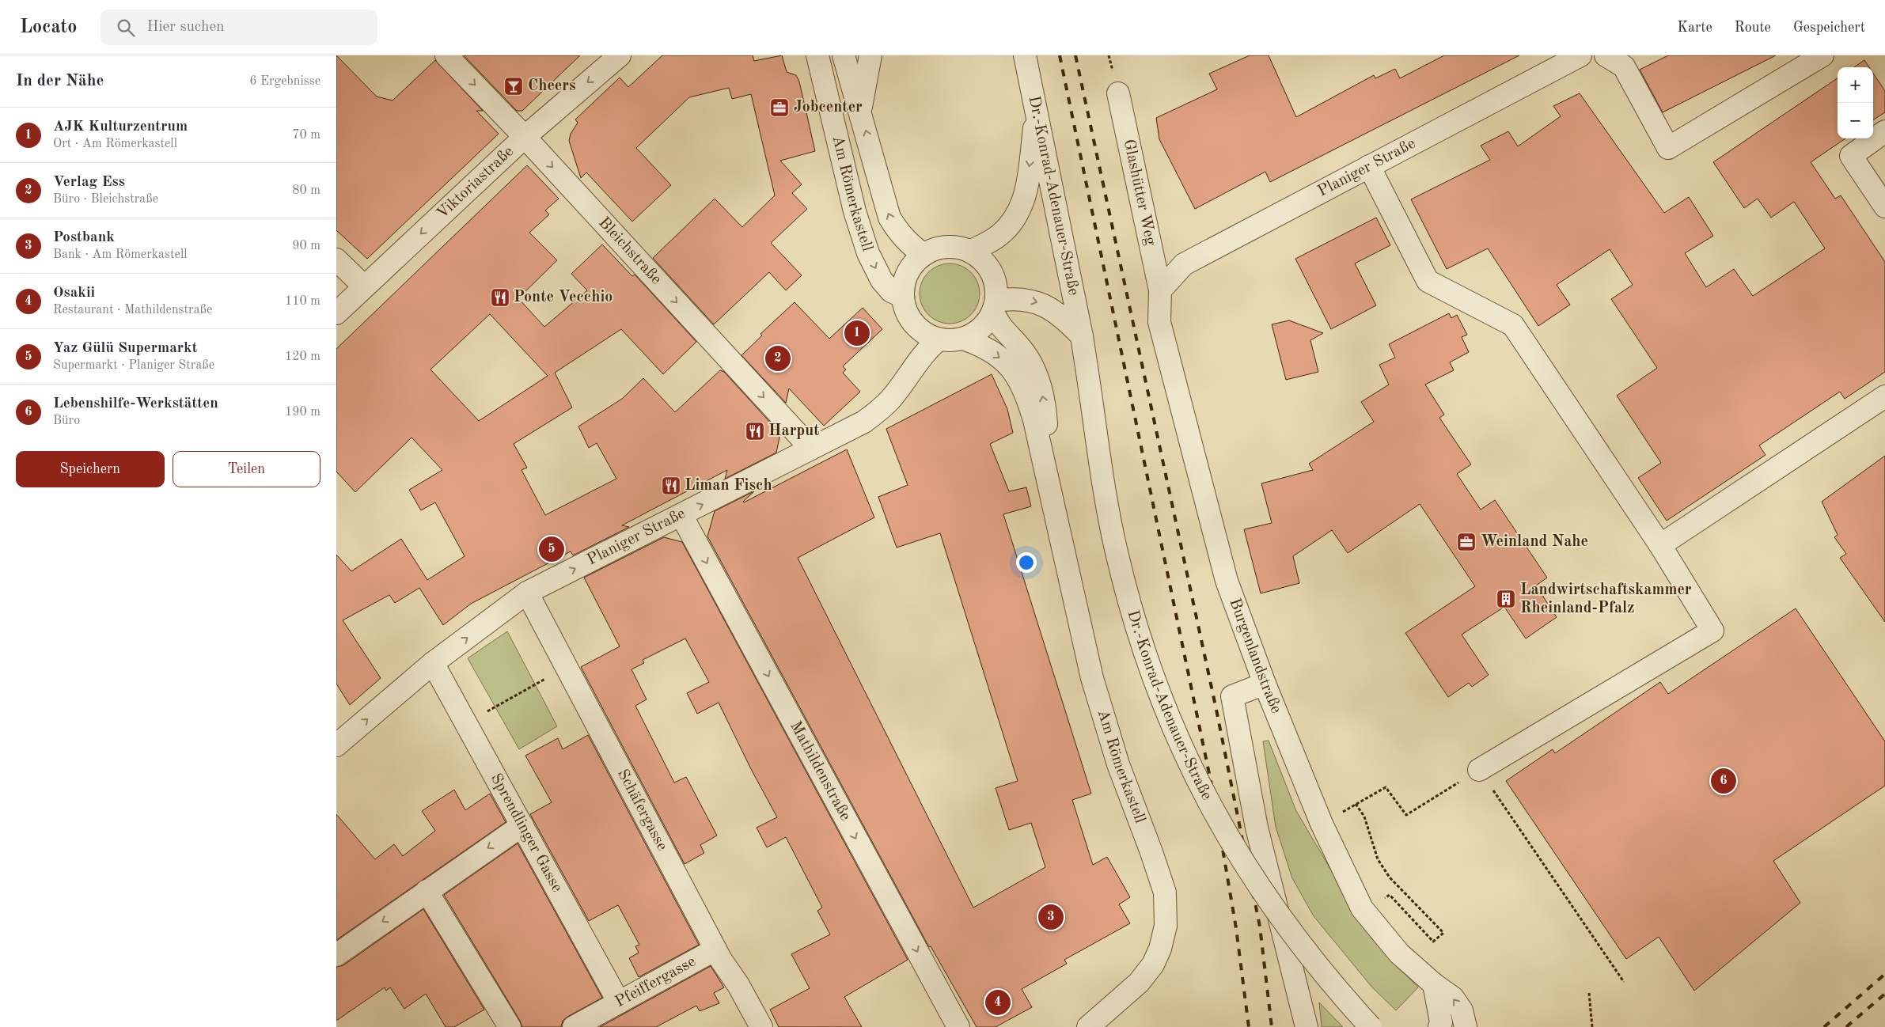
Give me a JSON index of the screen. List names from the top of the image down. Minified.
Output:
{"streets":{"street":["Planiger Straße","Viktoriastraße","Glashütter Weg","Am Römerkastell","Dr.-Konrad-Adenauer-Straße","Bleichstraße","Burgenlandstraße","Mathildenstraße","Schäfergasse","Sprendlinger Gasse","Pfeiffergasse"]},"crossings":[["Planiger Straße","Glashütter Weg"],["Planiger Straße","Am Römerkastell"],["Planiger Straße","Dr.-Konrad-Adenauer-Straße"],["Planiger Straße","Bleichstraße"],["Planiger Straße","Burgenlandstraße"],["Planiger Straße","Mathildenstraße"],["Planiger Straße","Schäfergasse"],["Planiger Straße","Sprendlinger Gasse"],["Viktoriastraße","Bleichstraße"],["Glashütter Weg","Burgenlandstraße"],["Am Römerkastell","Dr.-Konrad-Adenauer-Straße"],["Schäfergasse","Pfeiffergasse"],["Sprendlinger Gasse","Pfeiffergasse"]],"one_way":["Planiger Straße","Viktoriastraße","Bleichstraße","Mathildenstraße"],"places":{"bar":["Cheers"],"office":["Jobcenter","Weinland Nahe"],"restaurant":["Ponte Vecchio","Harput","Liman Fisch"],"building":["Landwirtschaftskammer Rheinland-Pfalz"]},"page":{"header":"Locato","search":"Hier suchen","nav":["Karte","Route","Gespeichert"],"heading":["In der Nähe","6 Ergebnisse"],"map_buttons":["+","−"],"list":[{"mark":"1","name":"AJK Kulturzentrum","note":"Ort · Am Römerkastell","value":"70 m"},{"mark":"2","name":"Verlag Ess","note":"Büro · Bleichstraße","value":"80 m"},{"mark":"3","name":"Postbank","note":"Bank · Am Römerkastell","value":"90 m"},{"mark":"4","name":"Osakii","note":"Restaurant · Mathildenstraße","value":"110 m"},{"mark":"5","name":"Yaz Gülü Supermarkt","note":"Supermarkt · Planiger Straße","value":"120 m"},{"mark":"6","name":"Lebenshilfe-Werkstätten","note":"Büro","value":"190 m"}],"pins":["1","2","5","6","3","4"],"buttons":["Speichern","Teilen"]}}
